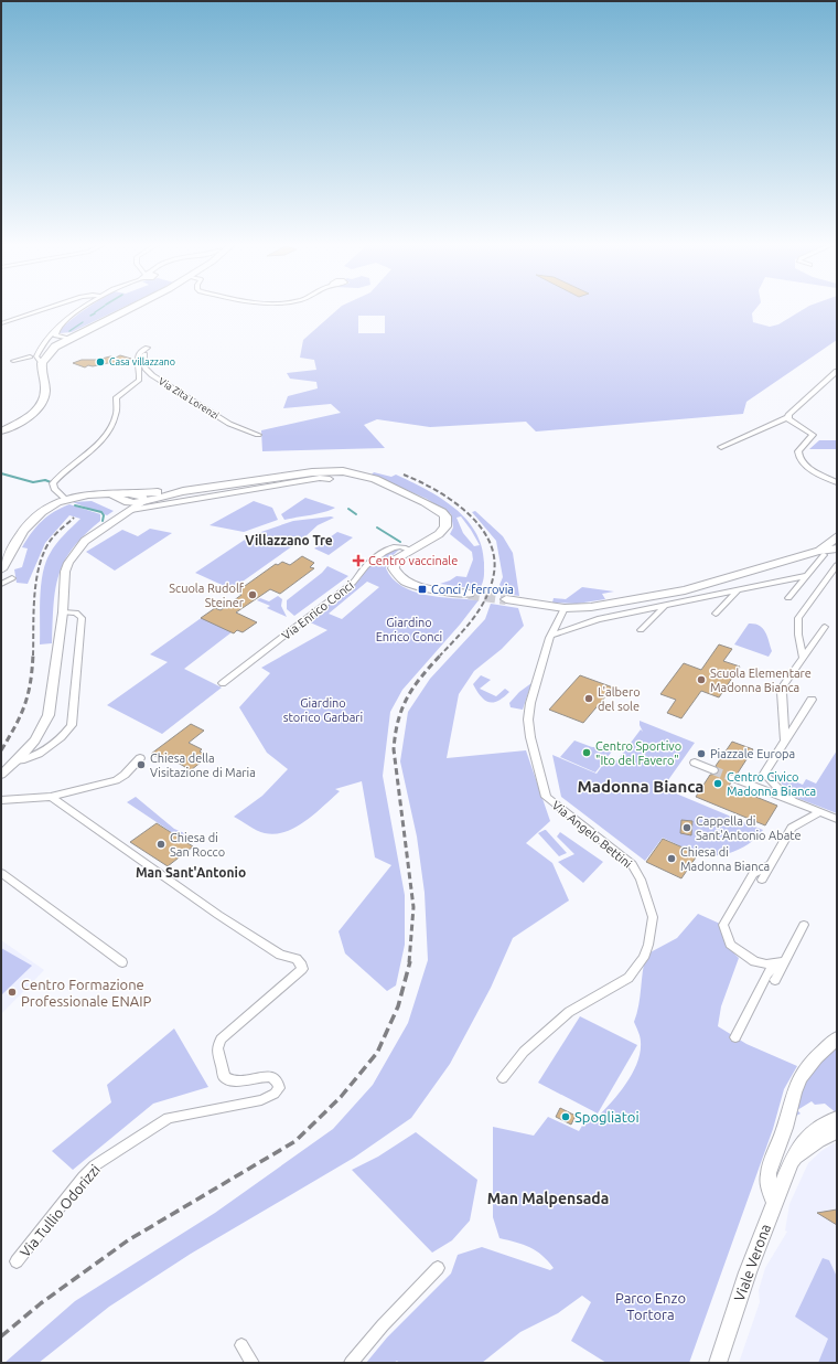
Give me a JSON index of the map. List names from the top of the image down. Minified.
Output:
{"streets":{"main road":["Viale Verona"],"street":["Via Zita Lorenzi","Via Enrico Conci","Via Angelo Bettini","Via Tullio Odorizzi"]},"districts":["Villazzano Tre","Madonna Bianca","Man Sant'Antonio","Man Malpensada"],"parks":["Giardino Enrico Conci","Giardino storico Garbari","Parco Enzo Tortora"],"places":{"other":["Casa villazzano","Scuola Rudolf Steiner","Scuola Elementare Madonna Bianca","L'albero del sole","Centro Sportivo \"Ito del Favero\"","Piazzale Europa","Chiesa della Visitazione di Maria","Centro Civico Madonna Bianca","Cappella di Sant'Antonio Abate","Chiesa di San Rocco","Chiesa di Madonna Bianca","Centro Formazione Professionale ENAIP","Spogliatoi"],"health":["Centro vaccinale"],"transit":["Conci / ferrovia"]}}
